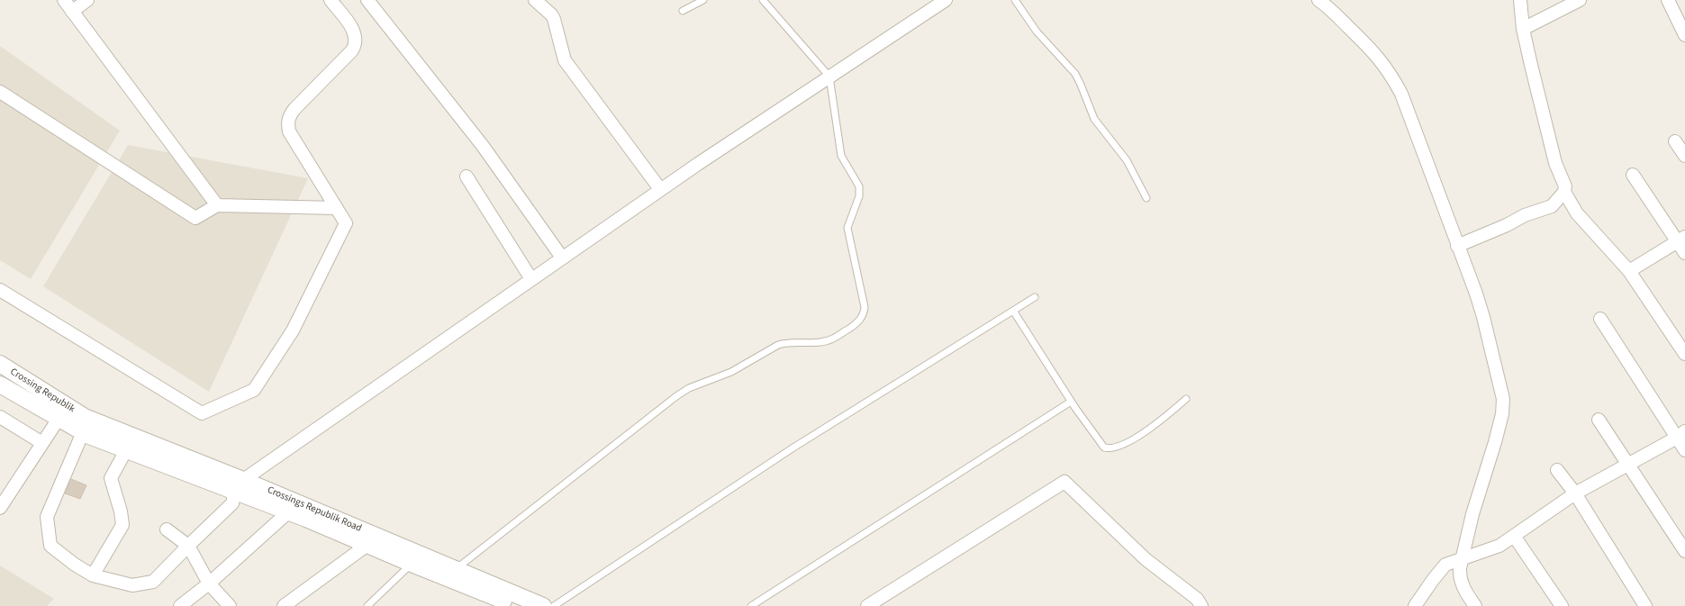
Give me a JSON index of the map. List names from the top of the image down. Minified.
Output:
{"streets":{"street":["Crossing Republik","Crossings Republik Road"]},"crossings":[["Crossing Republik","Crossings Republik Road"]]}
